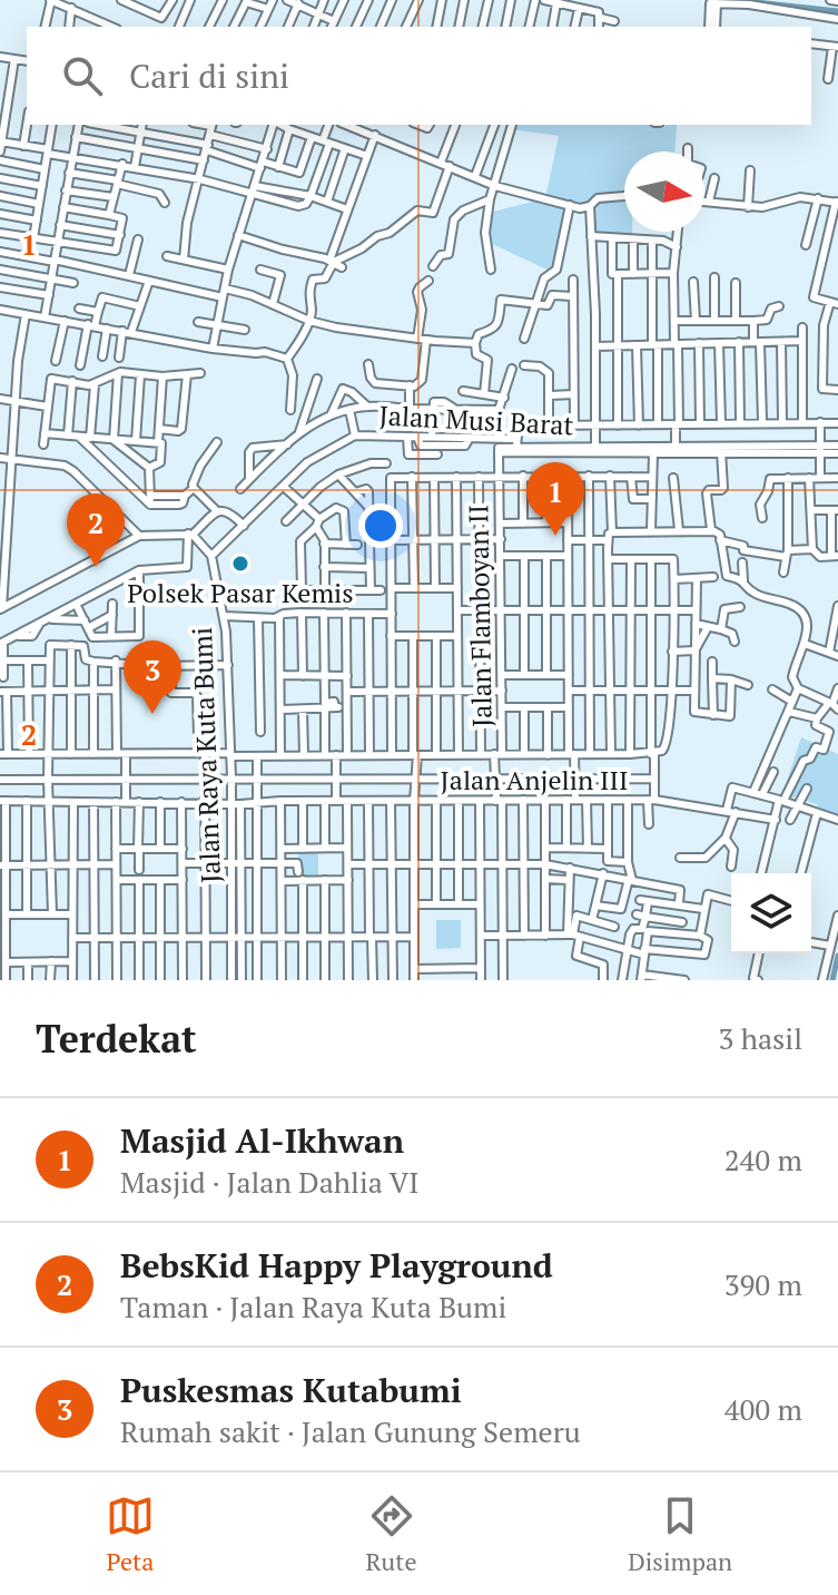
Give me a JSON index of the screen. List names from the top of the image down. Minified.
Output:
{"streets":{"street":["Jalan Musi Barat","Jalan Flamboyan II","Jalan Raya Kuta Bumi","Jalan Anjelin III"]},"crossings":[["Jalan Musi Barat","Jalan Flamboyan II"],["Jalan Musi Barat","Jalan Raya Kuta Bumi"],["Jalan Flamboyan II","Jalan Anjelin III"],["Jalan Raya Kuta Bumi","Jalan Anjelin III"]],"places":["Polsek Pasar Kemis"],"north":"right","page":{"search":"Cari di sini","pins":["1","2","3"],"heading":["Terdekat","3 hasil"],"list":[{"mark":"1","name":"Masjid Al-Ikhwan","note":"Masjid · Jalan Dahlia VI","value":"240 m"},{"mark":"2","name":"BebsKid Happy Playground","note":"Taman · Jalan Raya Kuta Bumi","value":"390 m"},{"mark":"3","name":"Puskesmas Kutabumi","note":"Rumah sakit · Jalan Gunung Semeru","value":"400 m"}],"nav":["Peta","Rute","Disimpan"]},"grid":{"rows":["1","2"]}}
